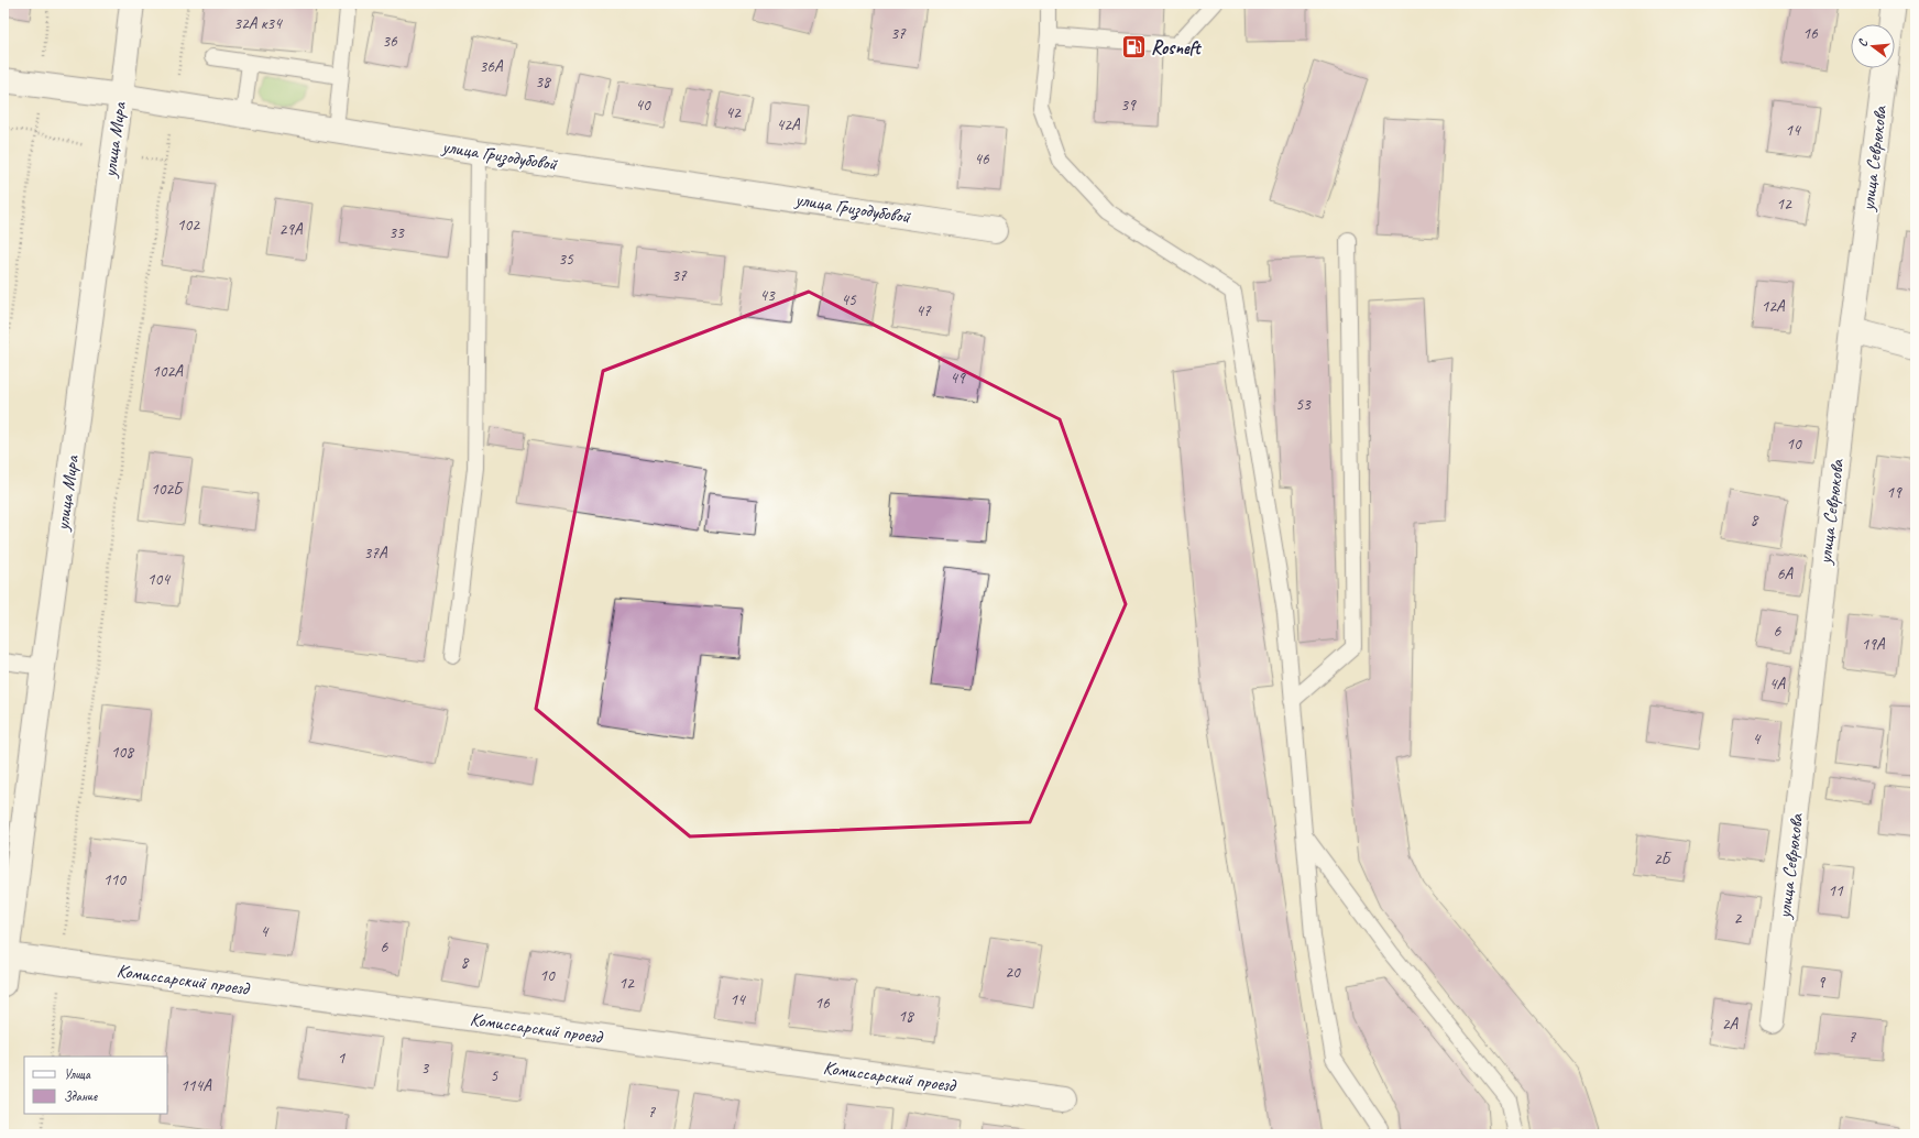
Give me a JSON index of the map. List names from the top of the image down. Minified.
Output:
{"streets":{"street":["улица Мира","улица Гризодубовой","улица Севрюкова","Комиссарский проезд"]},"crossings":[["улица Мира","улица Гризодубовой"],["улица Мира","Комиссарский проезд"]],"places":{"fuel station":["Rosneft"]},"house_numbers":["32А к34","37","16","36","36А","38","40","39","42","42А","14","46","12","102","29А","33","35","37","43","45","12А","47","102А","49","53","10","102Б","19","8","37А","6А","104","6","19А","4А","4","108","2Б","110","11","2","4","6","8","20","10","9","12","14","16","18","2А","7","1","3","5","114А","7"],"legend":["Улица","Здание"],"north":"left"}
